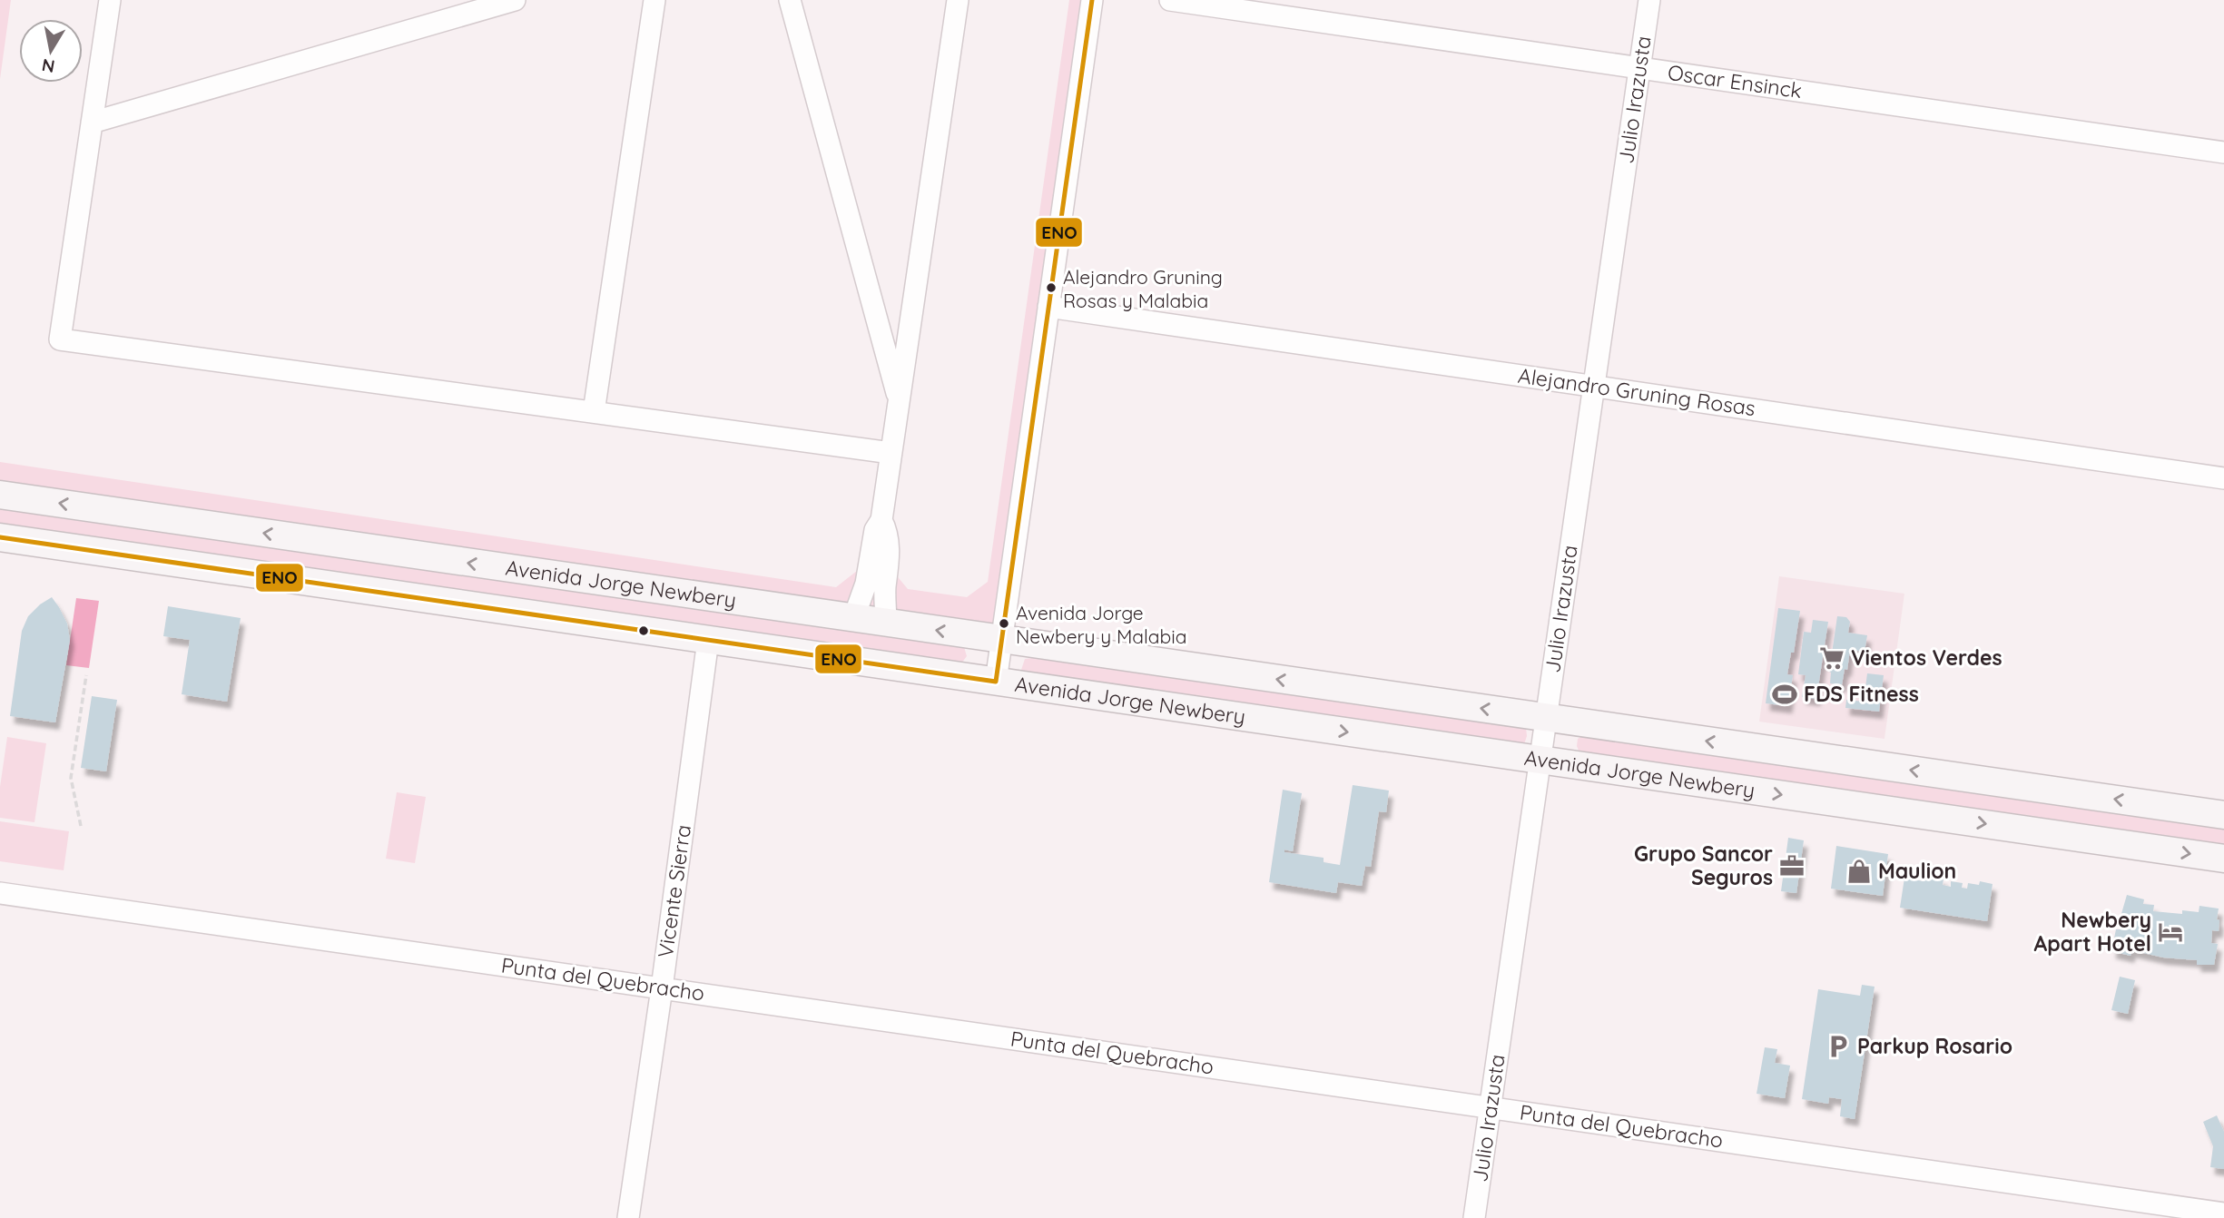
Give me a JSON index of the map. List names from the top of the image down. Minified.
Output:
{"streets":{"main road":["Avenida Jorge Newbery"],"street":["Oscar Ensinck","Julio Irazusta","Alejandro Gruning Rosas","Vicente Sierra","Punta del Quebracho"]},"crossings":[["Oscar Ensinck","Julio Irazusta"],["Julio Irazusta","Alejandro Gruning Rosas"],["Julio Irazusta","Avenida Jorge Newbery"],["Julio Irazusta","Punta del Quebracho"],["Avenida Jorge Newbery","Vicente Sierra"],["Vicente Sierra","Punta del Quebracho"]],"places":{"other":["Alejandro Gruning Rosas y Malabia","Avenida Jorge Newbery y Malabia"],"supermarket":["Vientos Verdes"],"sports":["FDS Fitness"],"office":["Grupo Sancor Seguros"],"shop":["Maulion"],"hotel":["Newbery Apart Hotel"],"parking":["Parkup Rosario"]},"lines":["transit line ENO"],"north":"bottom"}
